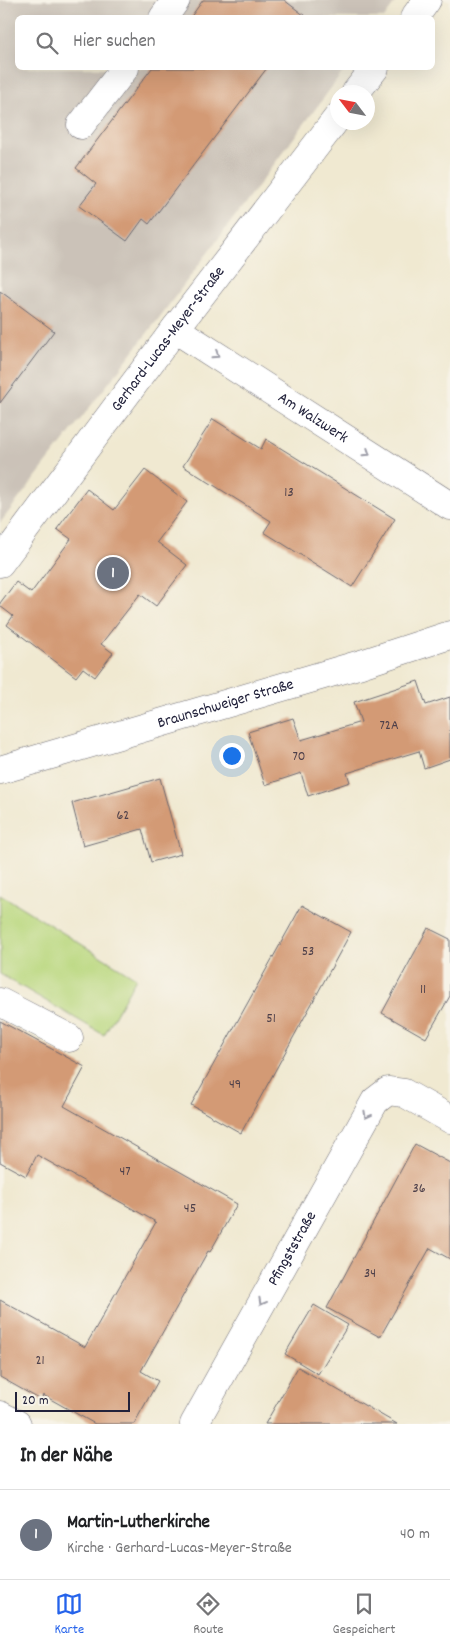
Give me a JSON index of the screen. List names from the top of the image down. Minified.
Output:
{"streets":{"street":["Gerhard-Lucas-Meyer-Straße","Am Walzwerk","Braunschweiger Straße","Pfingststraße"]},"crossings":[["Gerhard-Lucas-Meyer-Straße","Am Walzwerk"]],"one_way":["Am Walzwerk","Pfingststraße"],"house_numbers":["13","72A","70","62","53","11","51","49","47","36","45","34","21"],"scale_bar":"20 m","north":"top left","page":{"search":"Hier suchen","pins":"1","scale":"20 m","heading":"In der Nähe","list":[{"mark":"1","name":"Martin-Lutherkirche","note":"Kirche · Gerhard-Lucas-Meyer-Straße","value":"40 m"}],"nav":["Karte","Route","Gespeichert"]}}
